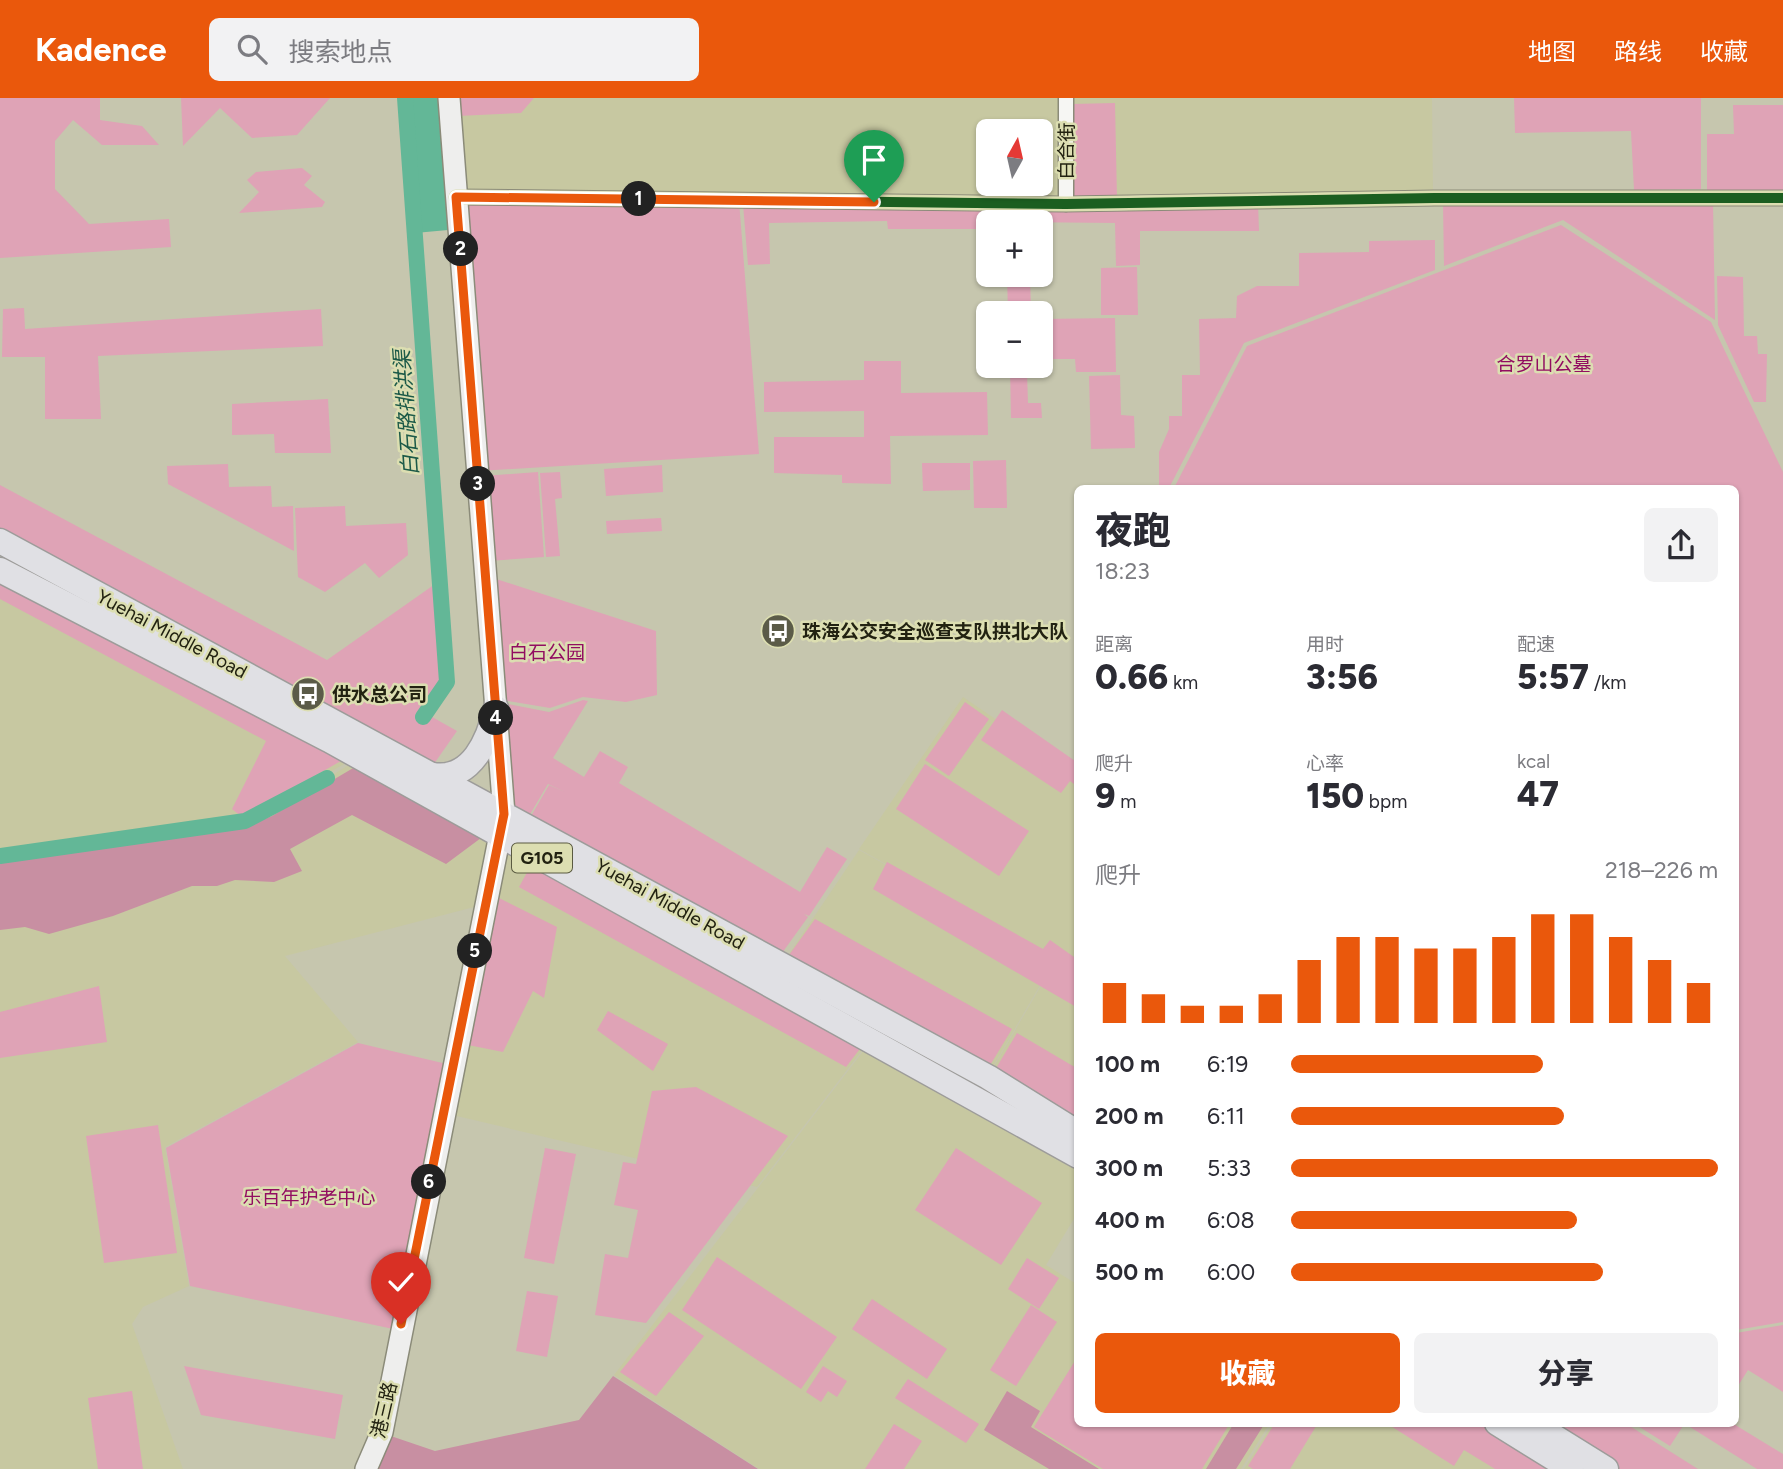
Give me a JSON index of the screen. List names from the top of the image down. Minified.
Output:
{"streets":{"highway":["Yuehai Middle Road","G105"],"main road":["港三路"],"street":["白合街"]},"crossings":[["Yuehai Middle Road","港三路"]],"water":["白石路排洪渠"],"parks":["合罗山公墓","白石公园","乐百年护老中心"],"places":{"bus stop":["珠海公交安全巡查支队拱北大队","供水总公司"]},"north":"top","page":{"header":"Kadence","search":"搜索地点","nav":["地图","路线","收藏"],"map_buttons":["+","−"],"pins":["1","2","3","4","5","6"],"heading":["夜跑","18:23"],"stats":[["距离","0.66 km"],["用时","3:56"],["配速","5:57 /km"],["爬升","9 m"],["心率","150 bpm"],["kcal","47"]],"chart":["爬升","218–226 m"],"list":[{"name":"100 m","note":"6:19"},{"name":"200 m","note":"6:11"},{"name":"300 m","note":"5:33"},{"name":"400 m","note":"6:08"},{"name":"500 m","note":"6:00"}],"buttons":["收藏","分享"]}}
